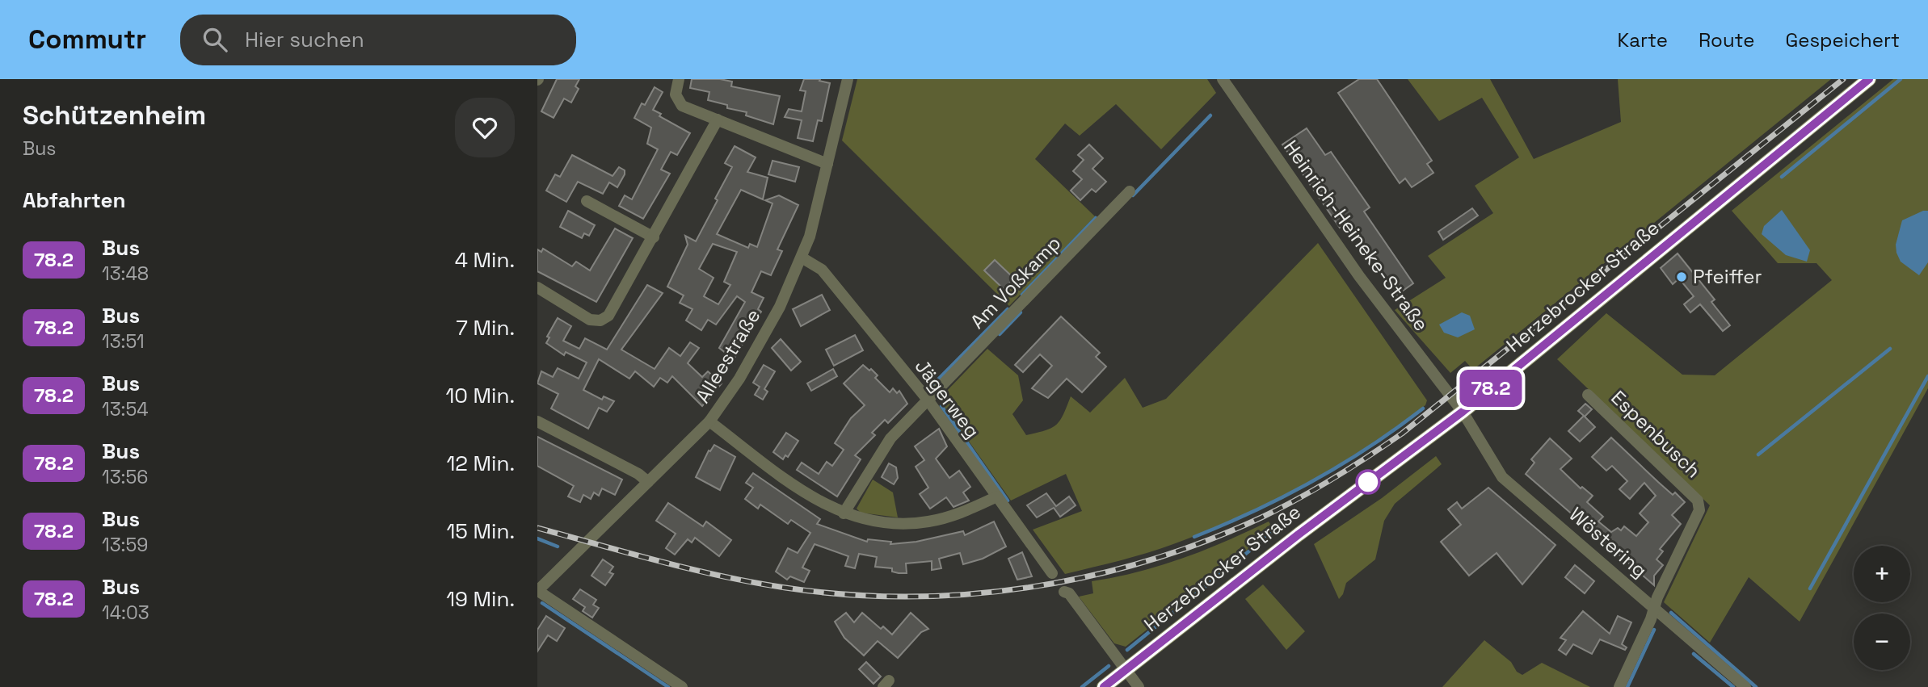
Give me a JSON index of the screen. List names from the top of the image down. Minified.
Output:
{"streets":{"main road":["Herzebrocker Straße"],"street":["Heinrich-Heineke-Straße","Am Voßkamp","Alleestraße","Jägerweg","Espenbusch","Wöstering"]},"crossings":[["Heinrich-Heineke-Straße","Herzebrocker Straße"],["Heinrich-Heineke-Straße","Wöstering"],["Am Voßkamp","Jägerweg"],["Herzebrocker Straße","Wöstering"],["Alleestraße","Jägerweg"],["Espenbusch","Wöstering"]],"places":["Pfeiffer"],"lines":["bus line 78.2"],"page":{"header":"Commutr","search":"Hier suchen","nav":["Karte","Route","Gespeichert"],"heading":[["Schützenheim","Bus"],"Abfahrten"],"on_map":"78.2","list":[{"mark":"78.2","name":"Bus","note":"13:48","value":"4 Min."},{"mark":"78.2","name":"Bus","note":"13:51","value":"7 Min."},{"mark":"78.2","name":"Bus","note":"13:54","value":"10 Min."},{"mark":"78.2","name":"Bus","note":"13:56","value":"12 Min."},{"mark":"78.2","name":"Bus","note":"13:59","value":"15 Min."},{"mark":"78.2","name":"Bus","note":"14:03","value":"19 Min."}],"map_buttons":["+","−"]}}
